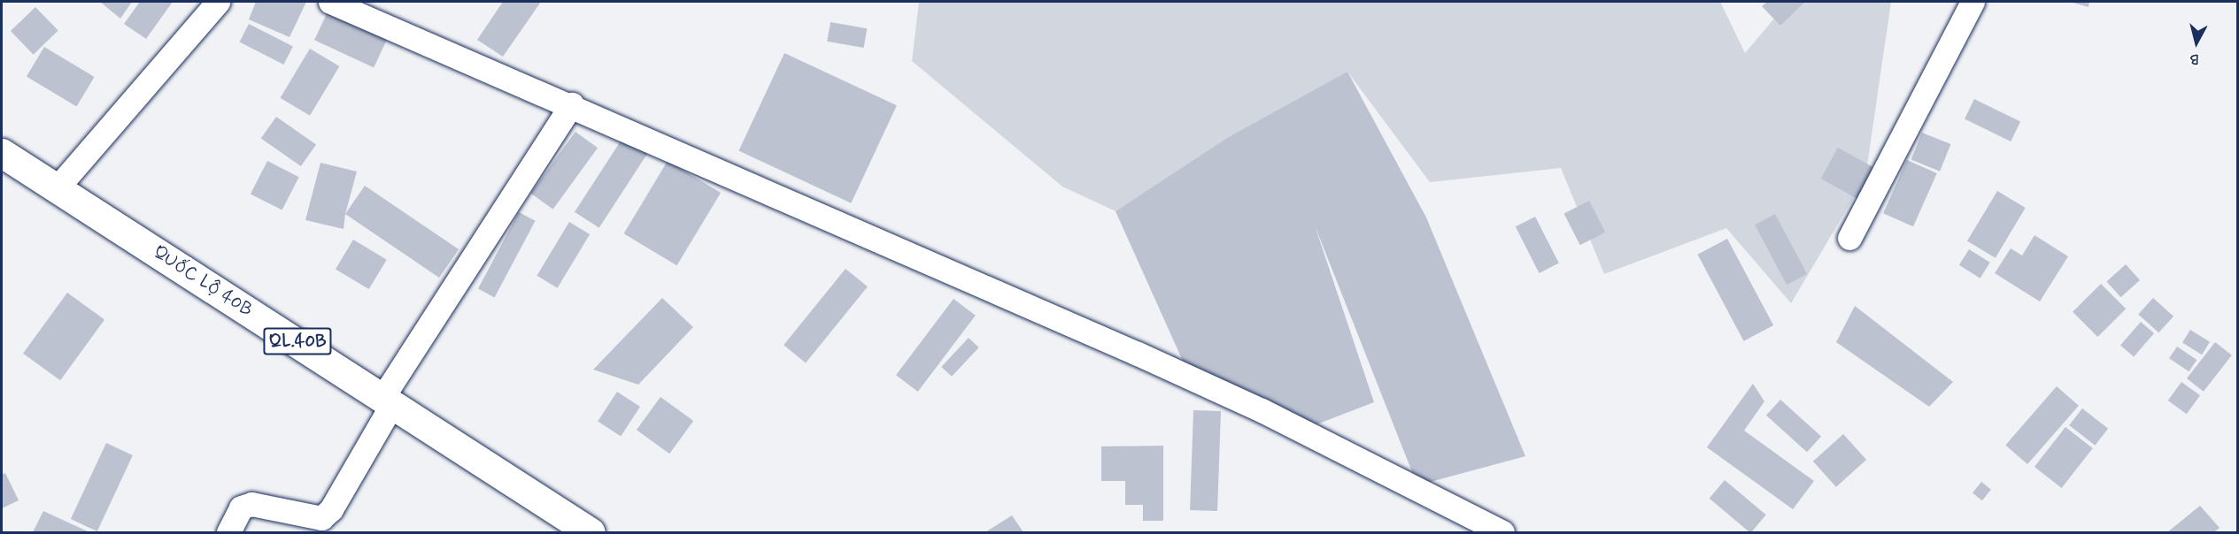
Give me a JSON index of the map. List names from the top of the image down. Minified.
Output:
{"streets":{"highway":["QUỐC LỘ 40B","QL.40B"]},"north":"bottom"}
